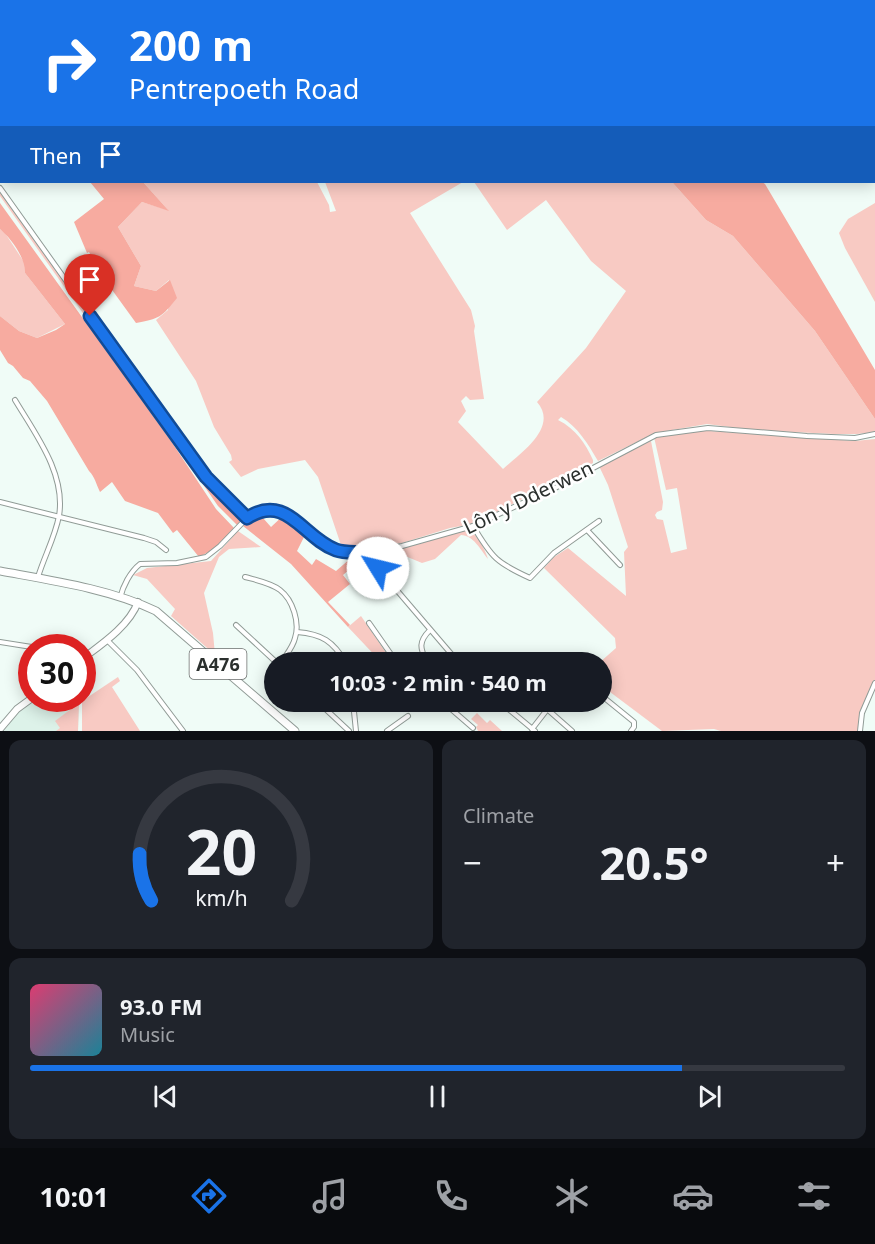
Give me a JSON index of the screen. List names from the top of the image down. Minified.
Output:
{"streets":{"main road":["A476"],"street":["Lôn y Dderwen"]},"crossings":[["Lôn y Dderwen","A476"]],"page":{"turn":["200 m","Pentrepoeth Road"],"then":"Then","limit":"30","trip":"10:03 · 2 min · 540 m","tile":"Climate","heat":["−","20.5°","+"],"song":["93.0 FM","Music"],"tabs":"10:01","gauge":["20","km/h"]}}
